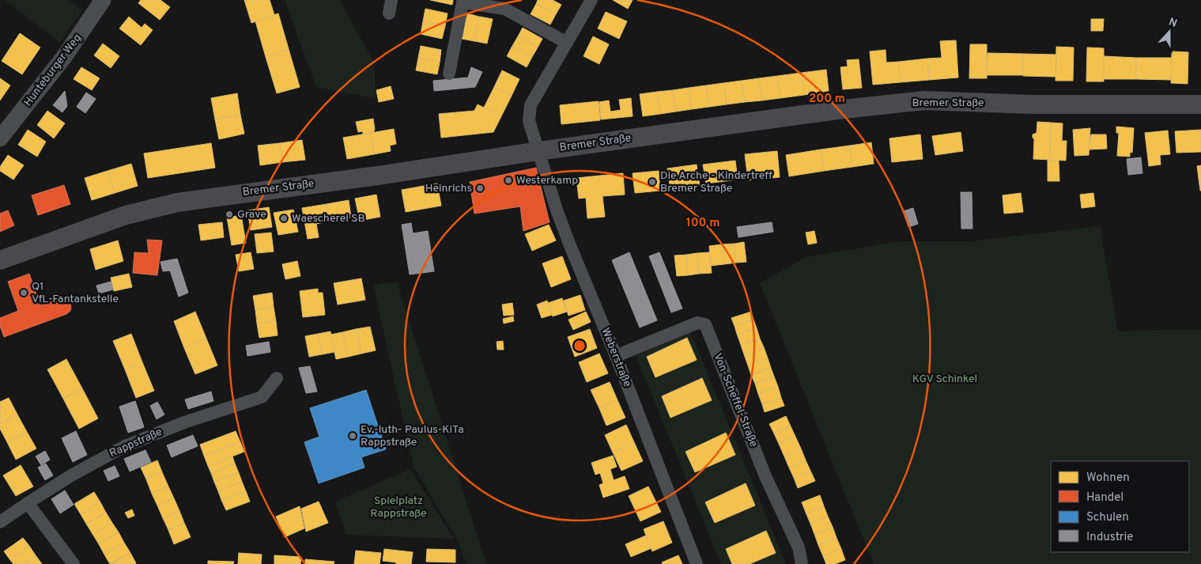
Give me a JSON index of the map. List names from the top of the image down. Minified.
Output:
{"streets":{"main road":["Bremer Straße"],"street":["Hunteburger Weg","Weberstraße","Von-Scheffel-Straße","Rappstraße"]},"crossings":[["Bremer Straße","Weberstraße"],["Weberstraße","Von-Scheffel-Straße"]],"parks":["KGV Schinkel","Spielplatz Rappstraße"],"places":["Westerkamp","Die Arche - Kindertreff Bremer Straße","Heinrichs","Grave","Waescherei SB","Q1 VfL-Fantankstelle","Ev.-luth- Paulus-KiTa Rappstraße"],"legend":["Wohnen","Handel","Schulen","Industrie"],"north":"top","rings":["200 m","100 m"]}
